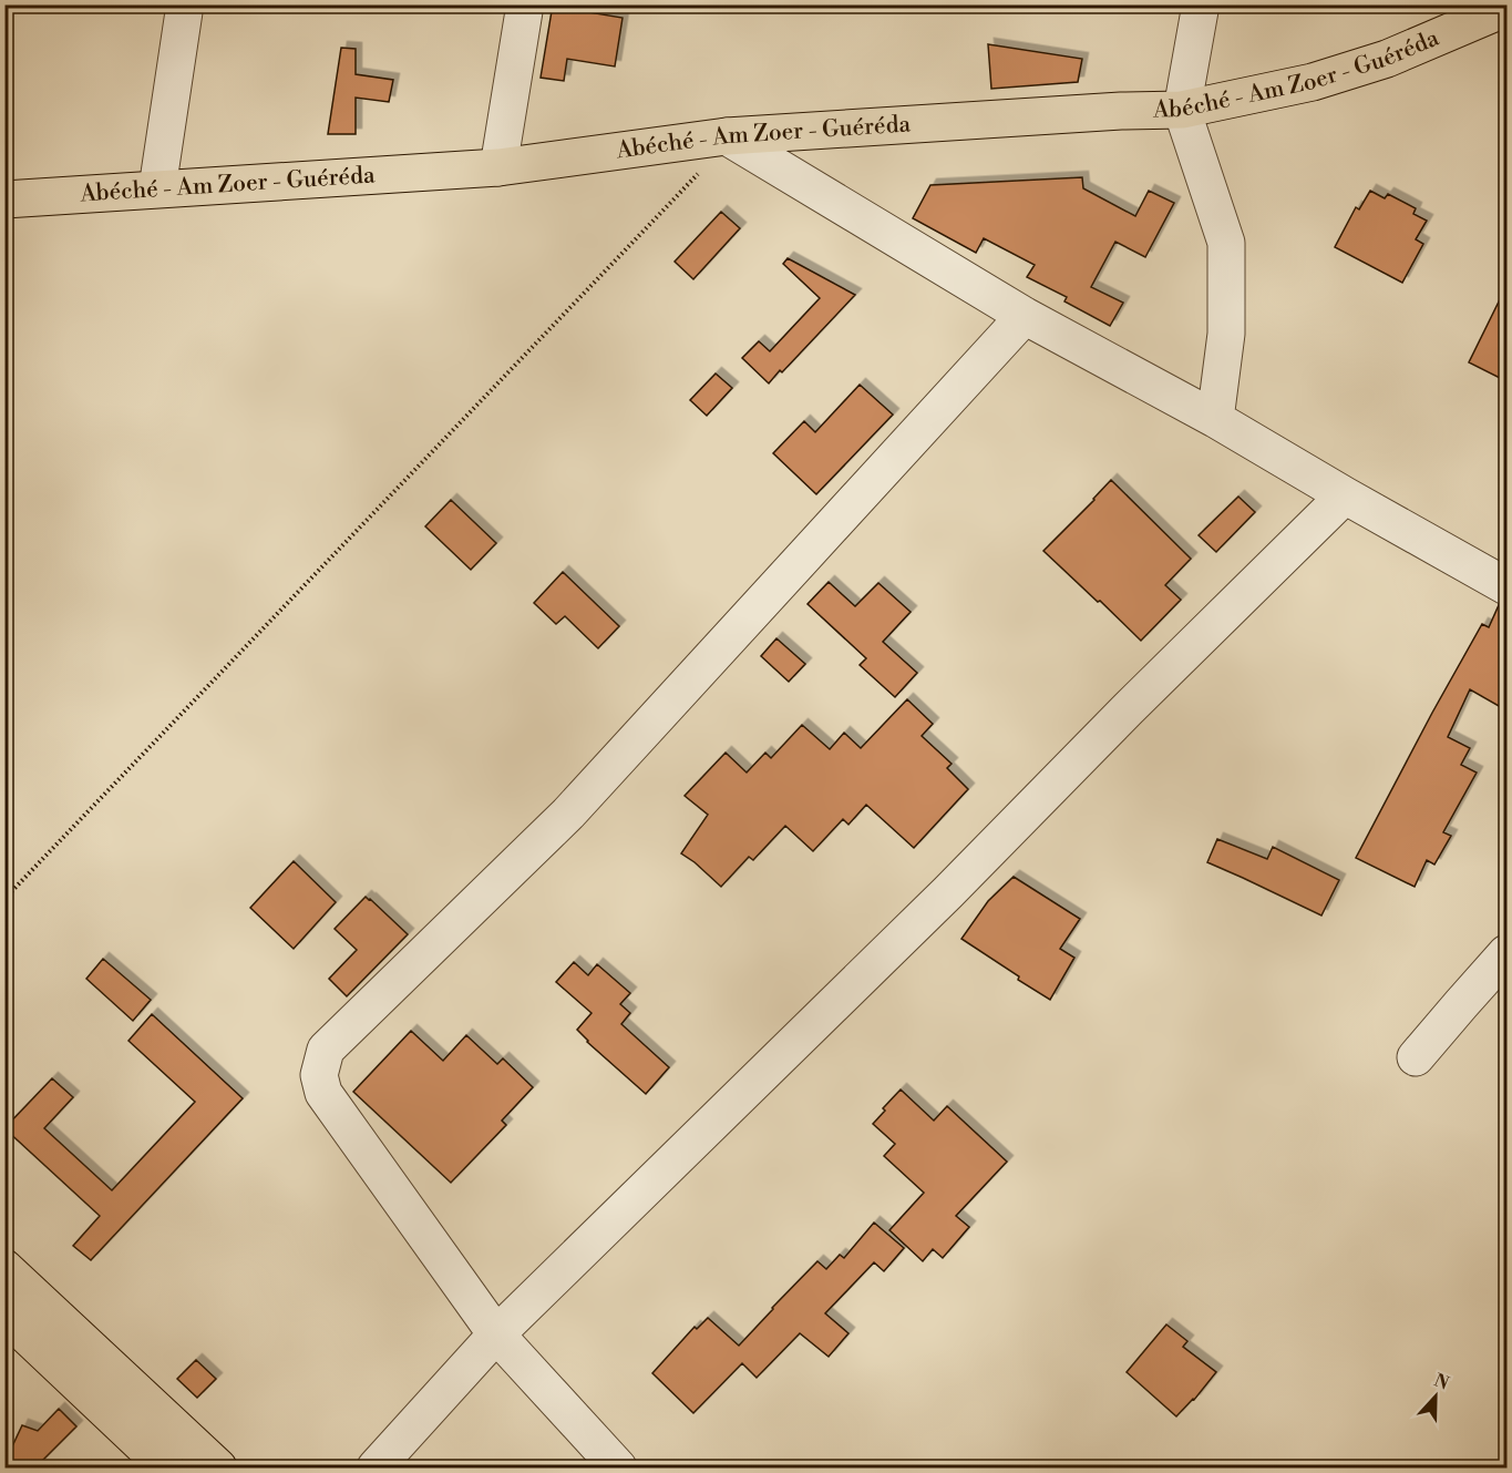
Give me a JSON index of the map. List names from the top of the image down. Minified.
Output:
{"streets":{"main road":["Abéché - Am Zoer - Guéréda"]},"north":"top"}
